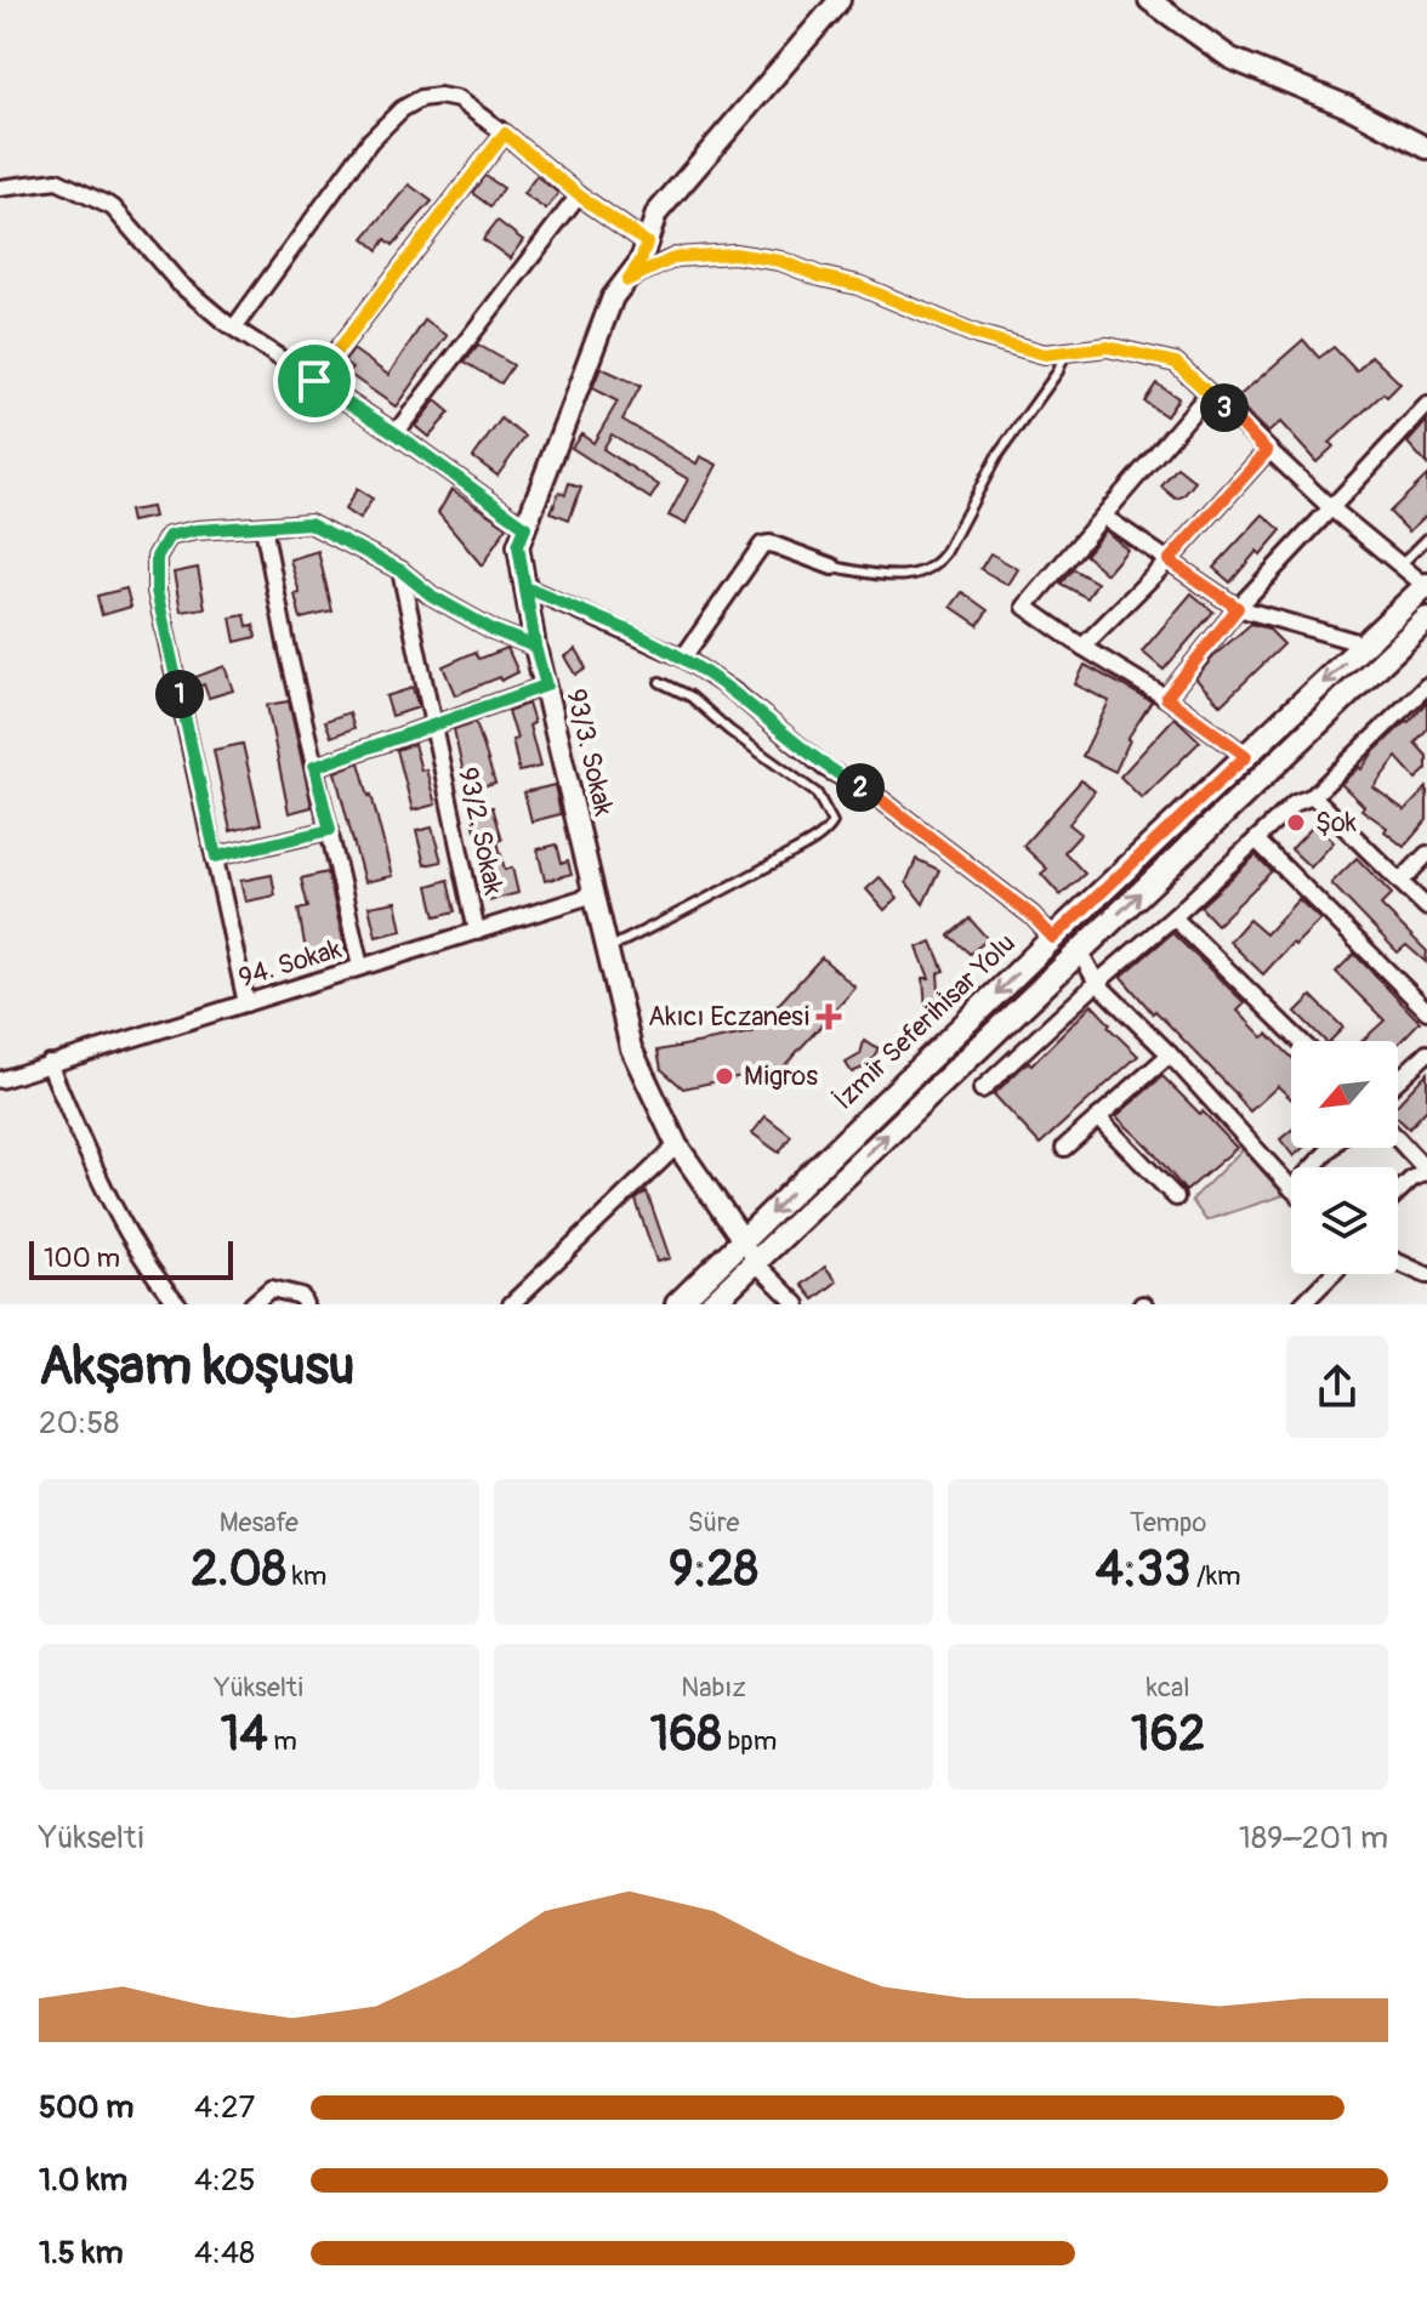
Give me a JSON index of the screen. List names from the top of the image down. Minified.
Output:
{"streets":{"main road":["İzmir Seferihisar Yolu"],"street":["93/3. Sokak","93/2. Sokak","94. Sokak"]},"crossings":[["93/3. Sokak","94. Sokak"],["93/3. Sokak","İzmir Seferihisar Yolu"],["93/2. Sokak","94. Sokak"]],"places":{"other":["Şok","Migros"],"health":["Akıcı Eczanesi"]},"scale_bar":"100 m","north":"bottom left","page":{"pins":["3","1","2"],"scale":"100 m","heading":["Akşam koşusu","20:58"],"stats":[["Mesafe","2.08 km"],["Süre","9:28"],["Tempo","4:33 /km"],["Yükselti","14 m"],["Nabız","168 bpm"],["kcal","162"]],"chart":["Yükselti","189–201 m"],"list":[{"name":"500 m","note":"4:27"},{"name":"1.0 km","note":"4:25"},{"name":"1.5 km","note":"4:48"}]}}
